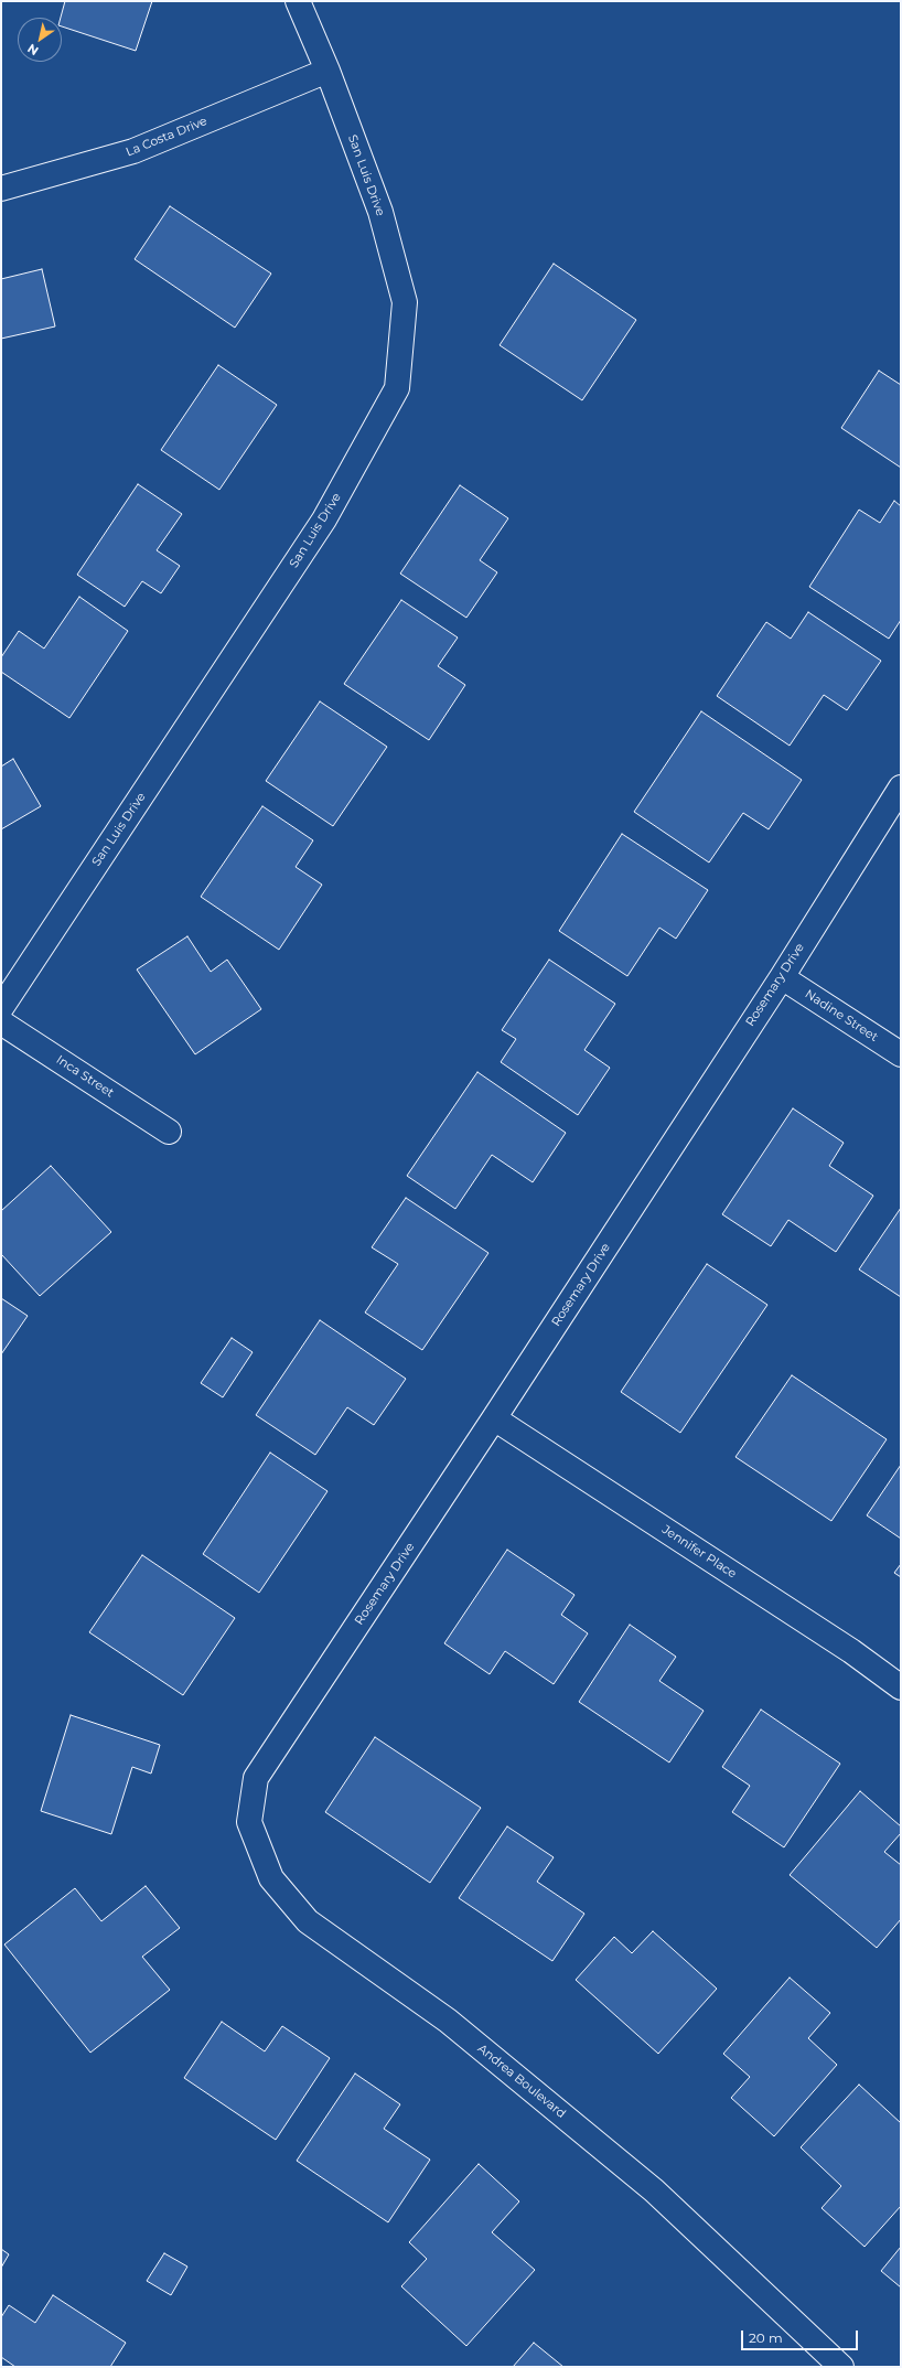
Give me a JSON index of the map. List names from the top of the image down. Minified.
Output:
{"streets":{"street":["La Costa Drive","San Luis Drive","Rosemary Drive","Nadine Street","Inca Street","Jennifer Place","Andrea Boulevard"]},"crossings":[["La Costa Drive","San Luis Drive"],["Rosemary Drive","Nadine Street"],["Rosemary Drive","Jennifer Place"],["Rosemary Drive","Andrea Boulevard"]],"scale_bar":"20 m","north":"bottom left"}
